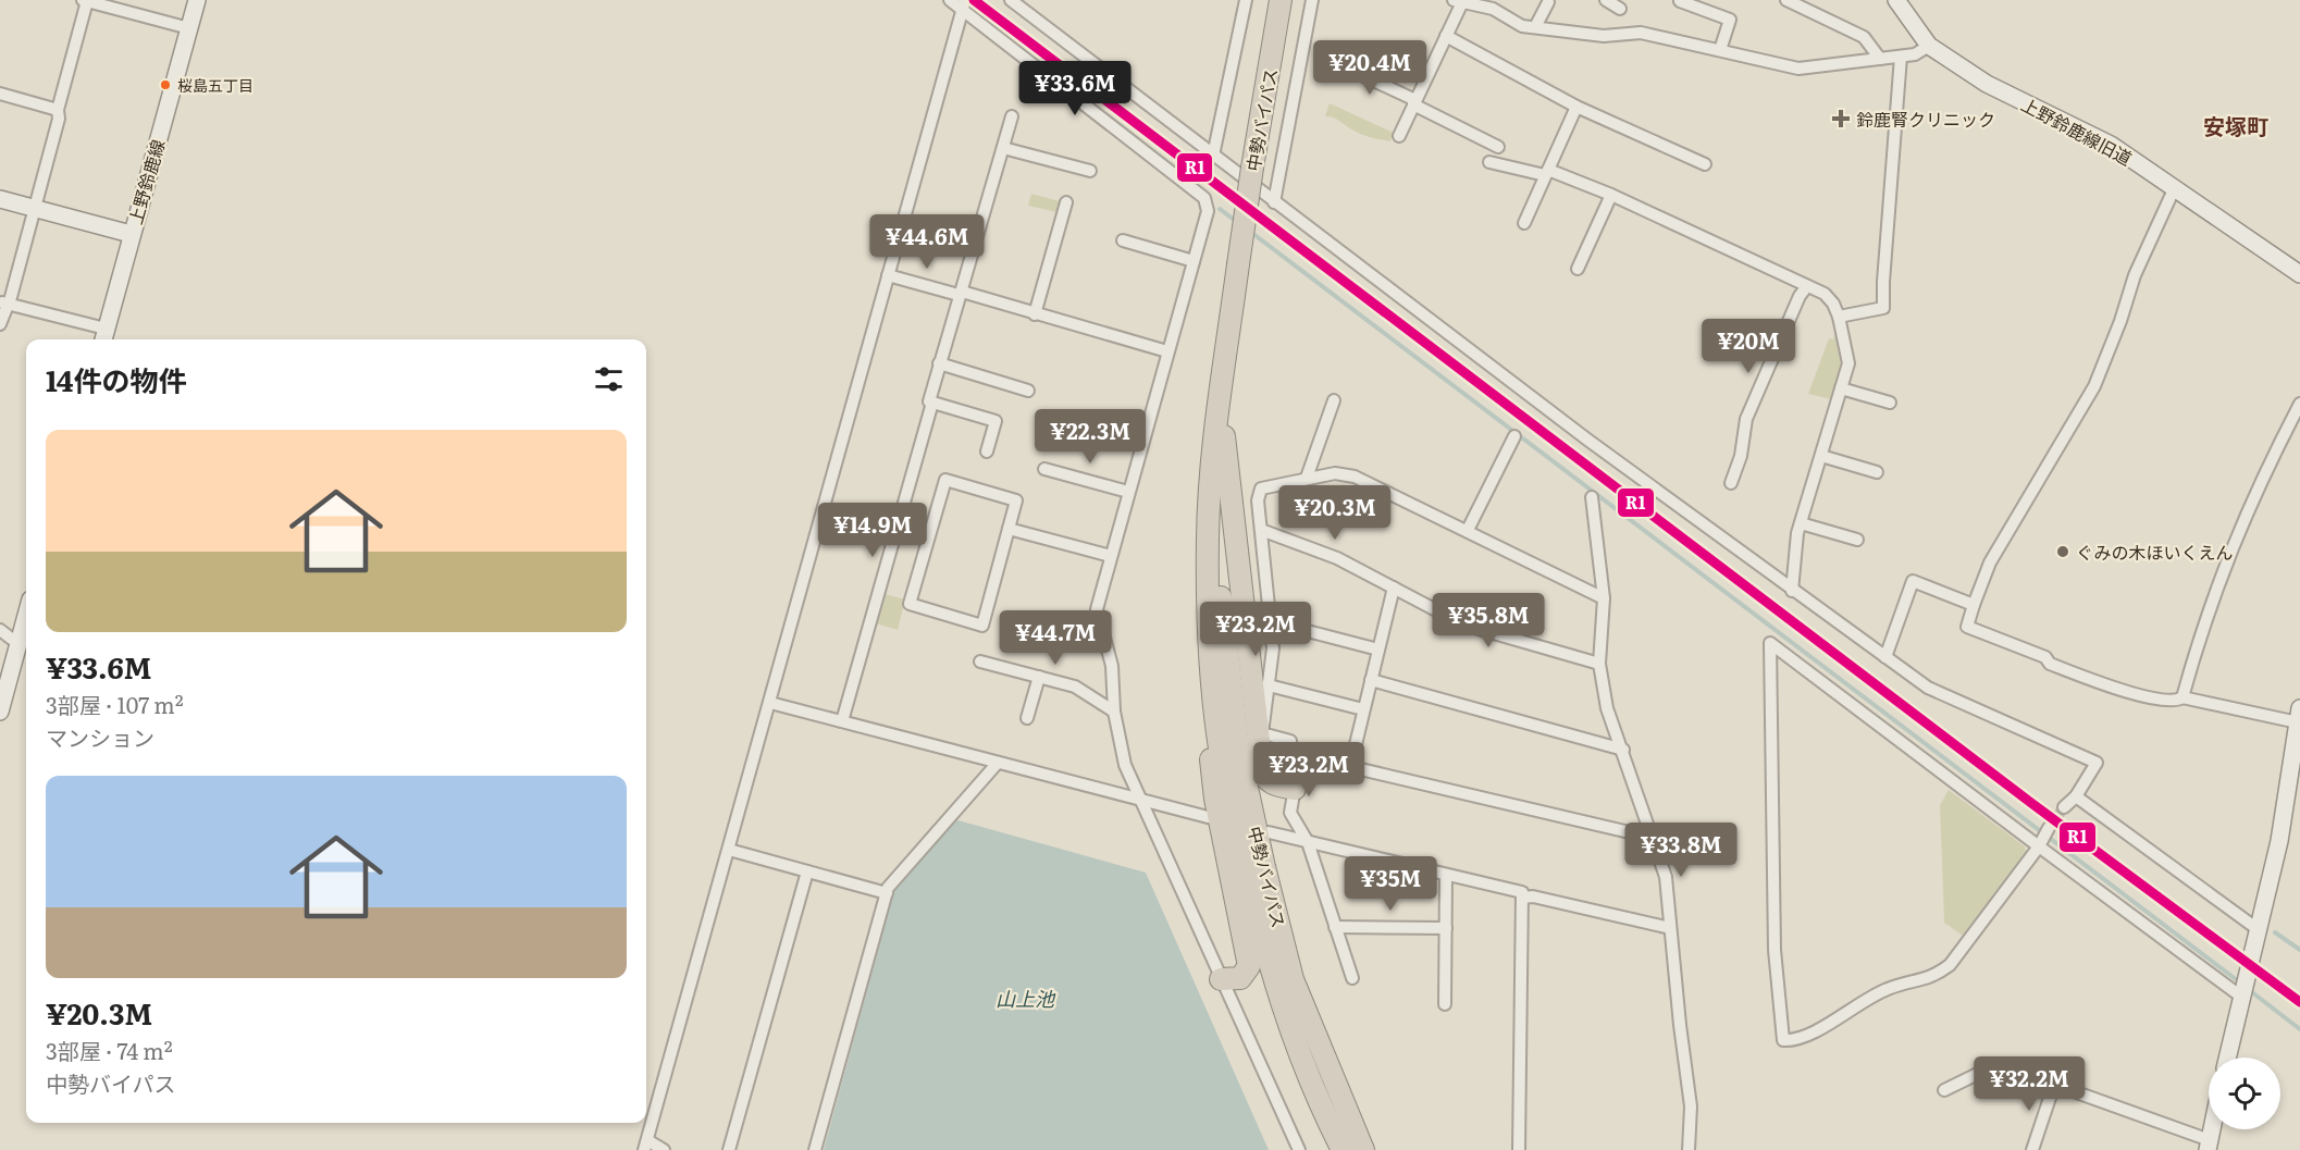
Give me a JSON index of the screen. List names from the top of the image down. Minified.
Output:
{"streets":{"highway":["中勢バイパス"],"street":["上野鈴鹿線旧道","上野鈴鹿線"]},"districts":["安塚町"],"water":["山上池"],"places":{"other":["桜島五丁目","ぐみの木ほいくえん"],"health":["鈴鹿腎クリニック"]},"lines":["transit line R1"],"page":{"price":["¥20.4M","¥33.6M","¥44.6M","¥20M","¥22.3M","¥20.3M","¥14.9M","¥35.8M","¥23.2M","¥44.7M","¥23.2M","¥33.8M","¥35M","¥32.2M"],"heading":"14件の物件","list":[{"name":"¥33.6M","note":"3部屋 · 107 m² · マンション"},{"name":"¥20.3M","note":"3部屋 · 74 m² · 中勢バイパス"}]}}
